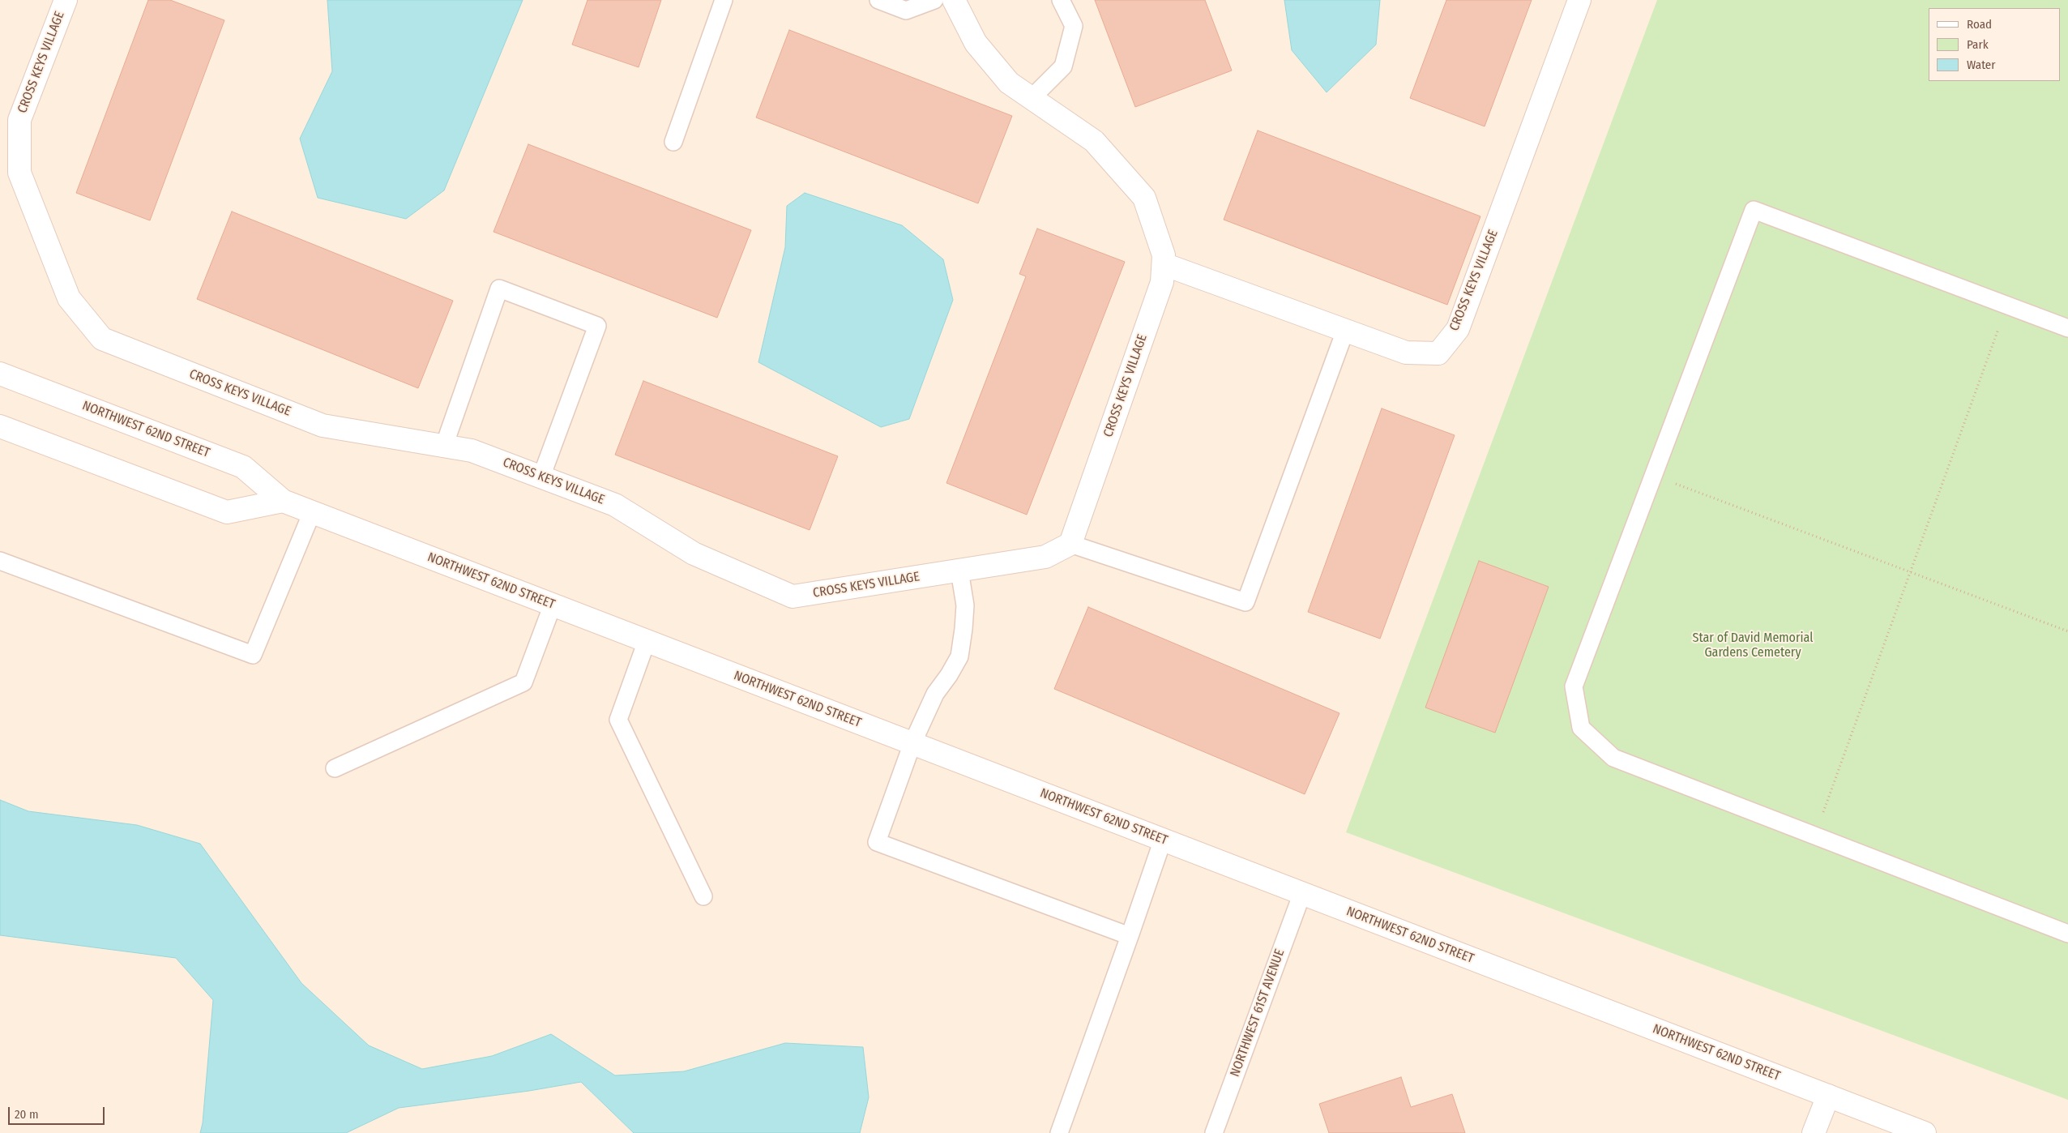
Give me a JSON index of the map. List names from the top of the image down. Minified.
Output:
{"streets":{"street":["CROSS KEYS VILLAGE","NORTHWEST 62ND STREET"],"lane":["NORTHWEST 61ST AVENUE"]},"crossings":[["NORTHWEST 62ND STREET","NORTHWEST 61ST AVENUE"]],"parks":["Star of David Memorial Gardens Cemetery"],"legend":["Road","Park","Water"],"scale_bar":"20 m"}
